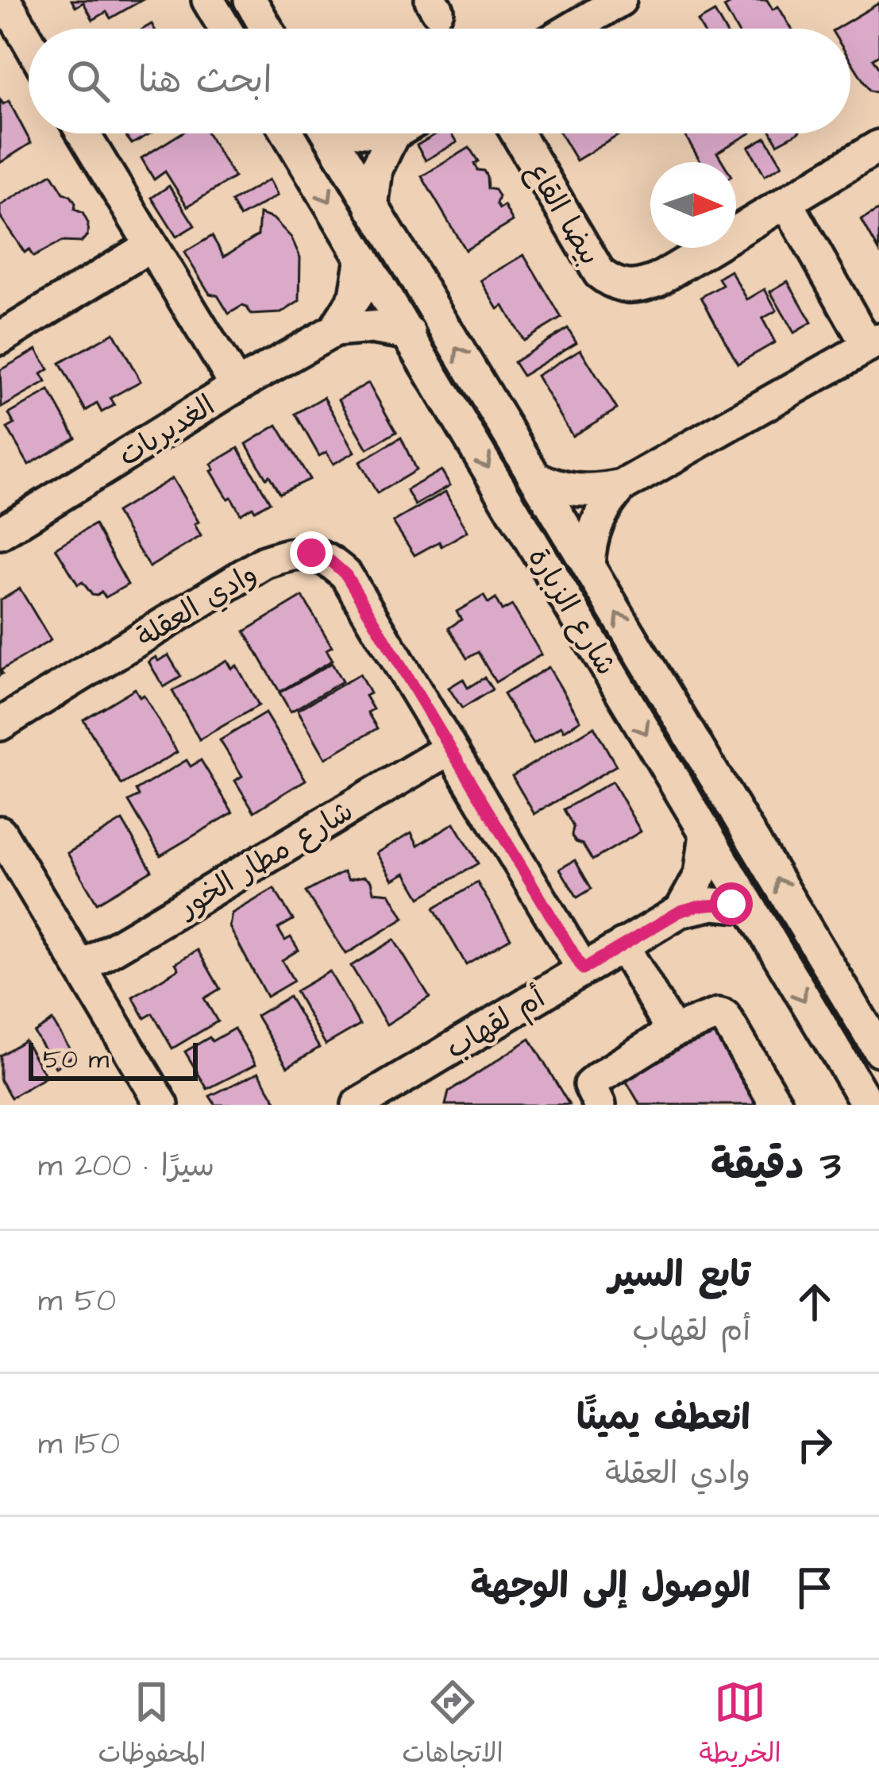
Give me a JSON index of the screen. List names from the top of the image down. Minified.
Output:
{"streets":{"street":["بيضا القاع","الغديريات","وادي العقلة","شارع الزبارة","شارع مطار الخور","أم لقهاب"]},"crossings":[["الغديريات","شارع الزبارة"],["وادي العقلة","شارع مطار الخور"],["وادي العقلة","أم لقهاب"],["شارع الزبارة","أم لقهاب"]],"scale_bar":"50 m","north":"right","page":{"search":"ابحث هنا","scale":"50 m","heading":["3 دقيقة","سيرًا · 200 m"],"list":[["تابع السير","أم لقهاب","50 m"],["انعطف يمينًا","وادي العقلة","150 m"],"الوصول إلى الوجهة"],"nav":["الخريطة","الاتجاهات","المحفوظات"]}}
